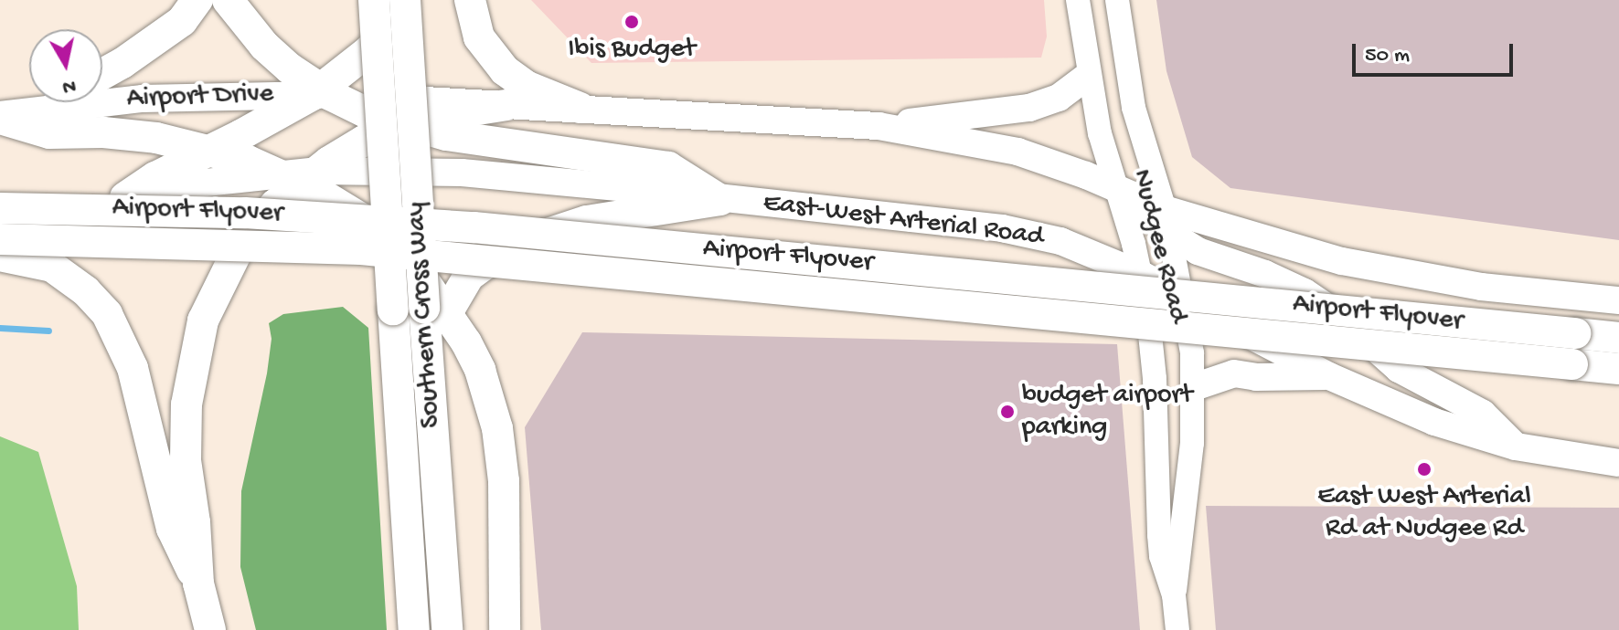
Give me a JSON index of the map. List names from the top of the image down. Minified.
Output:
{"streets":{"highway":["Airport Flyover","Southern Cross Way"],"main road":["Airport Drive","East-West Arterial Road","Nudgee Road"]},"crossings":[["East-West Arterial Road","Nudgee Road"]],"places":["Ibis Budget","budget airport parking","East West Arterial Rd at Nudgee Rd"],"scale_bar":"50 m","north":"bottom"}
